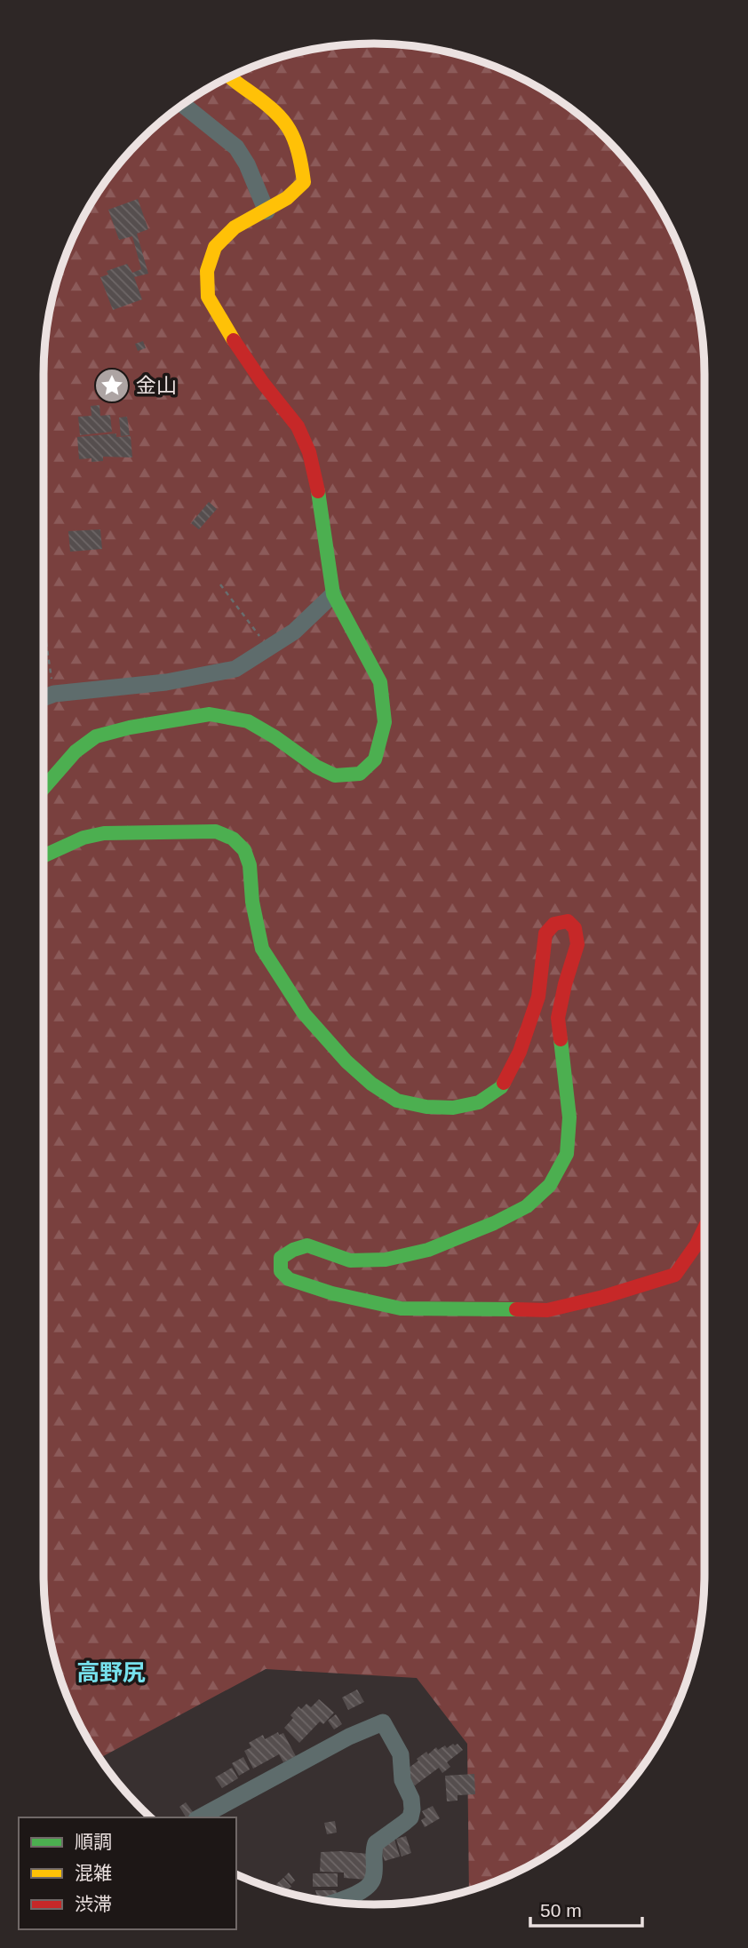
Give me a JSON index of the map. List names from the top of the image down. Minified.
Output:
{"districts":["高野尻"],"places":{"place":["金山"]},"legend":["順調","混雑","渋滞"],"scale_bar":"50 m"}
